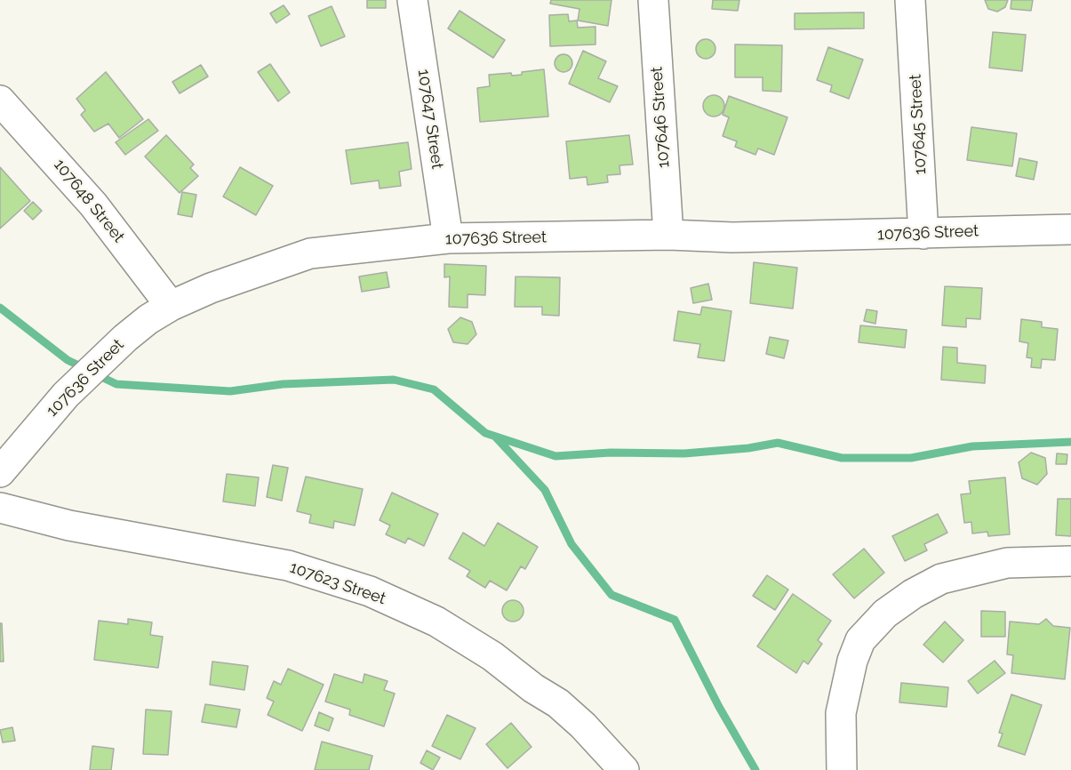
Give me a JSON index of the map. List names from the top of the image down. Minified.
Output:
{"streets":{"street":["107646 Street","107647 Street","107645 Street","107648 Street","107636 Street","107623 Street"]},"crossings":[["107646 Street","107636 Street"],["107647 Street","107636 Street"],["107645 Street","107636 Street"],["107648 Street","107636 Street"]]}
